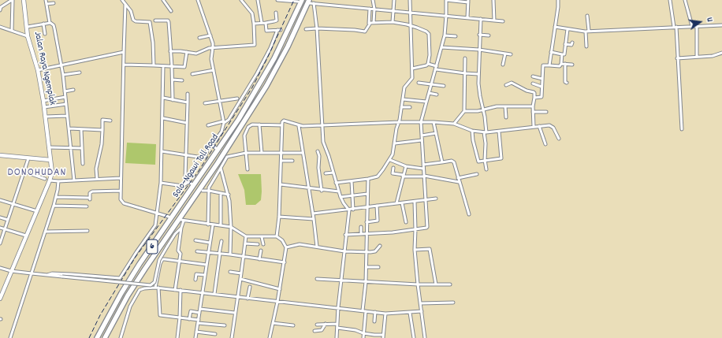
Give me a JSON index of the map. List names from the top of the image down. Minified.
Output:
{"streets":{"highway":["Solo–Ngawi Toll Road","6"],"main road":["Jalan Raya Ngemplak"]},"districts":["DONOHUDAN"],"north":"right"}
